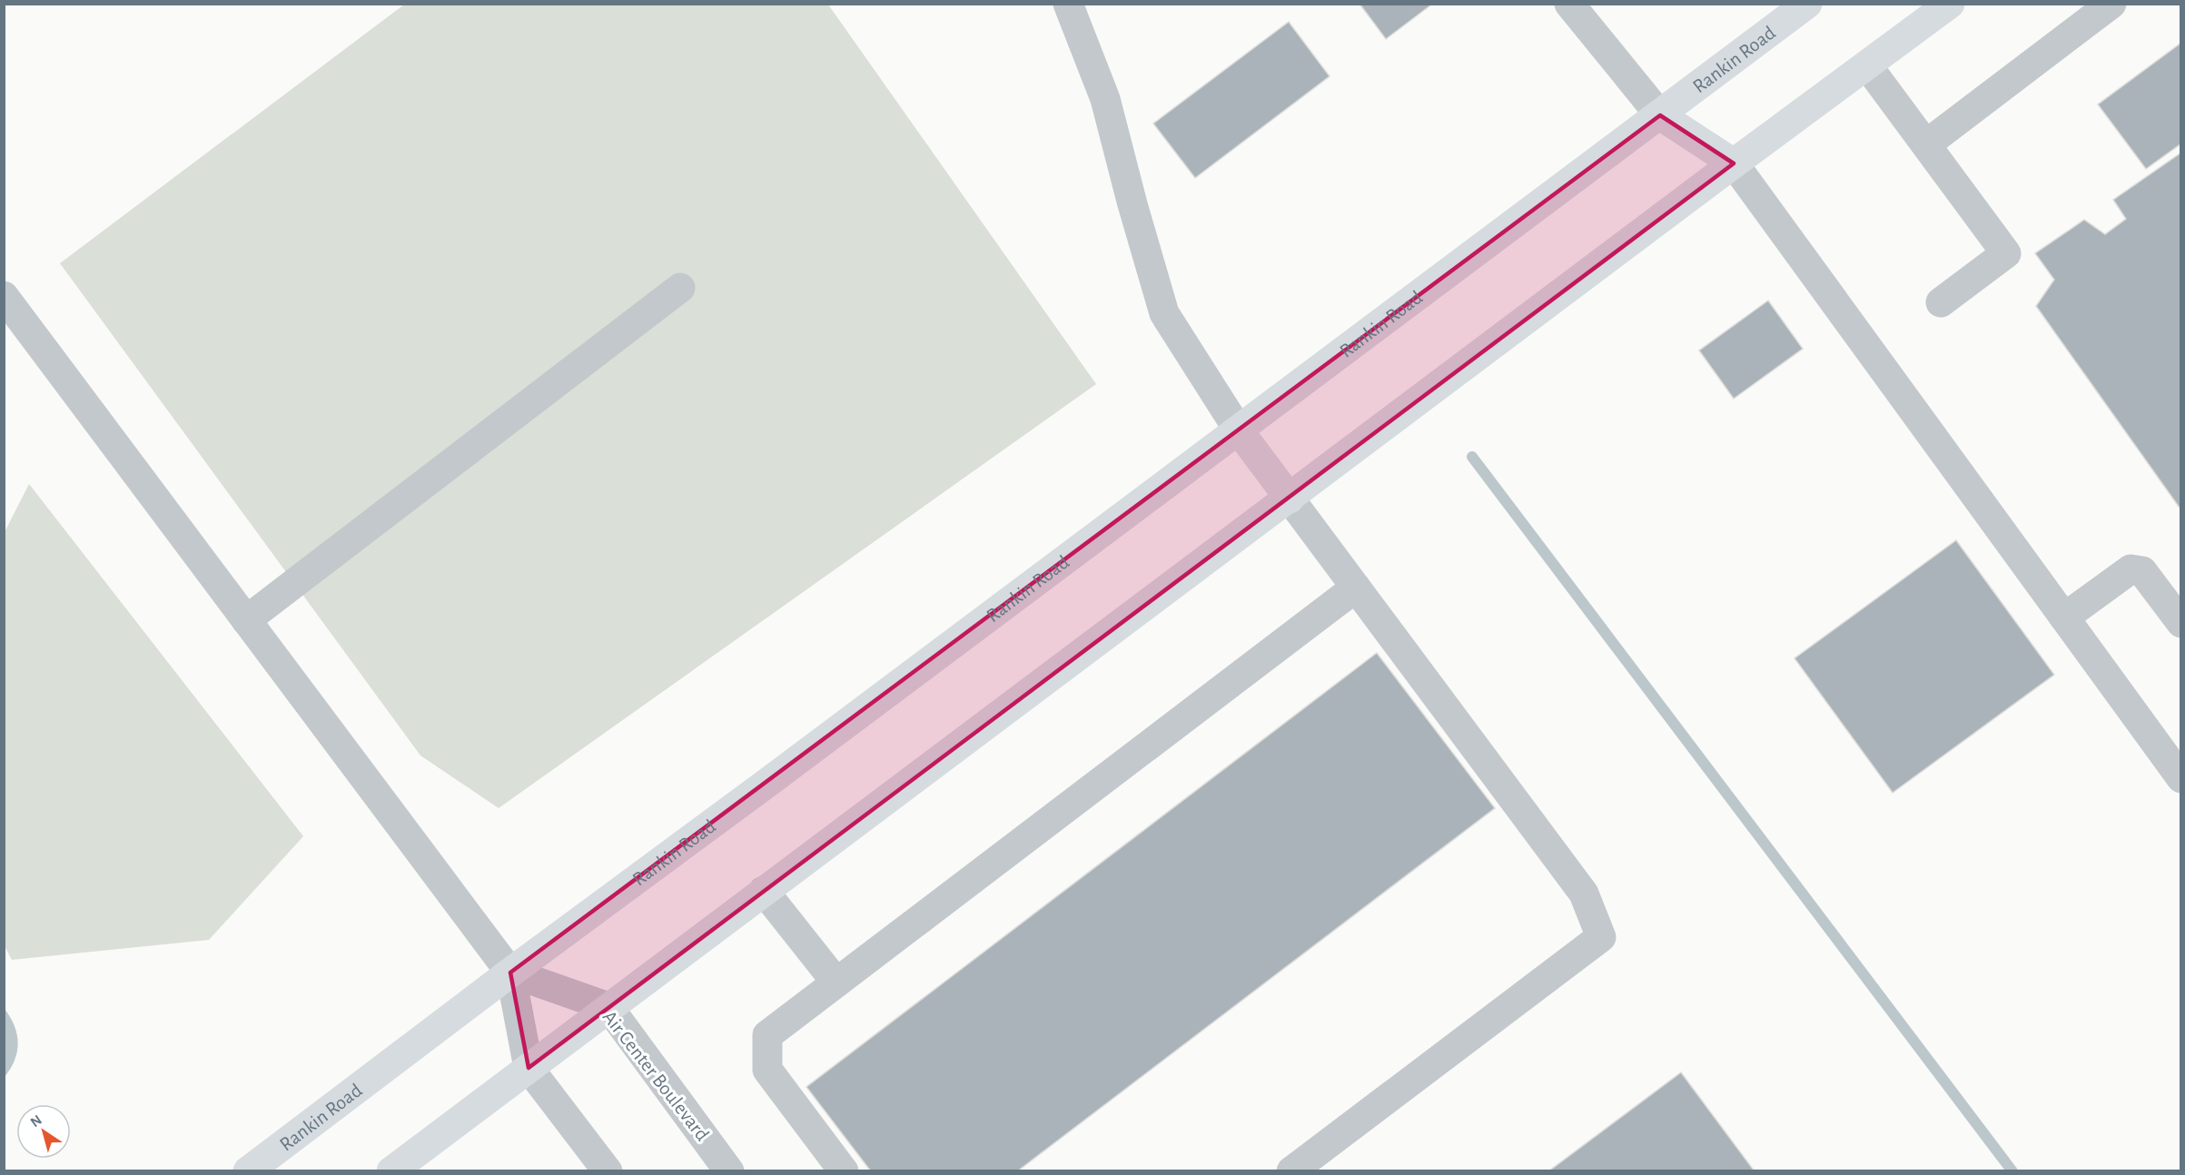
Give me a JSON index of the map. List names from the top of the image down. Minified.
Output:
{"streets":{"main road":["Rankin Road"],"street":["Air Center Boulevard"]},"crossings":[["Rankin Road","Air Center Boulevard"]],"north":"top left"}
